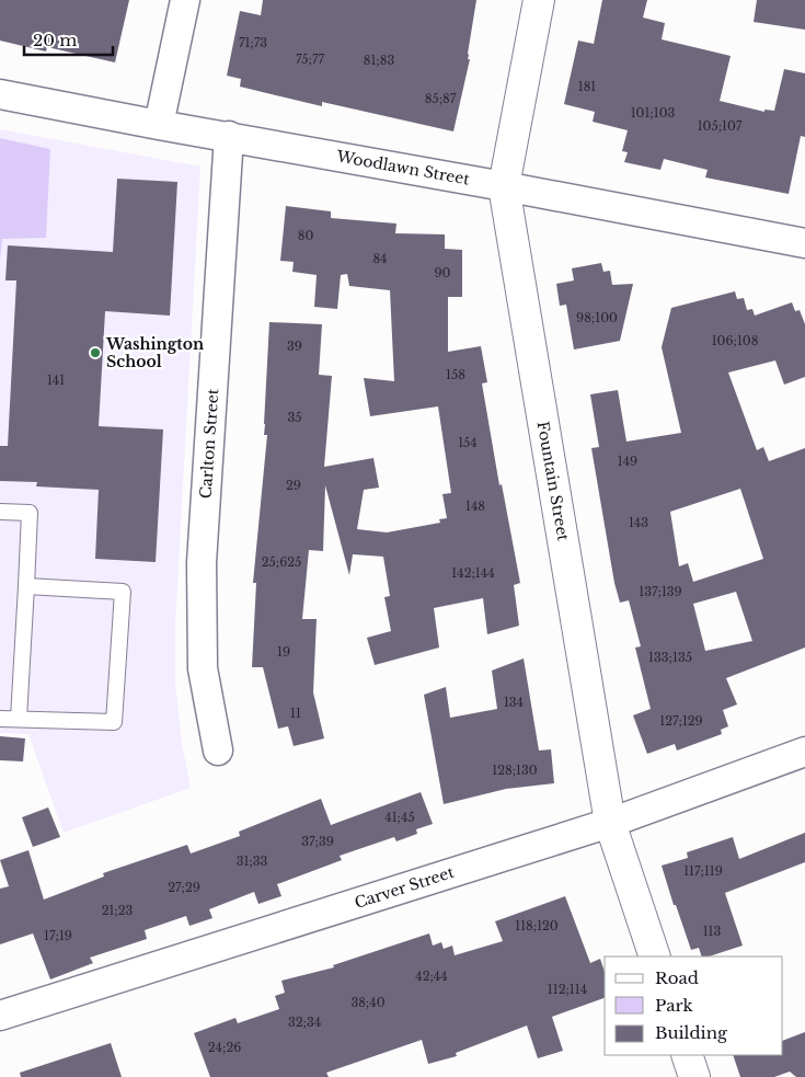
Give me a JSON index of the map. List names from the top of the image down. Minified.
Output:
{"streets":{"street":["Woodlawn Street","Carlton Street","Fountain Street","Carver Street"]},"crossings":[["Woodlawn Street","Carlton Street"],["Woodlawn Street","Fountain Street"],["Fountain Street","Carver Street"]],"places":["Washington School"],"house_numbers":["71;73","75;77","81;83","181","85;87","101;103","105;107","80","84","90","98;100","106;108","39","158","141","35","154","149","29","148","143","25;625","142;144","137;139","19","133;135","134","11","127;129","128;130","41;45","37;39","31;33","117;119","27;29","21;23","118;120","113","17;19","42;44","112;114","38;40","32;34","24;26"],"legend":["Road","Park","Building"],"scale_bar":"20 m"}
